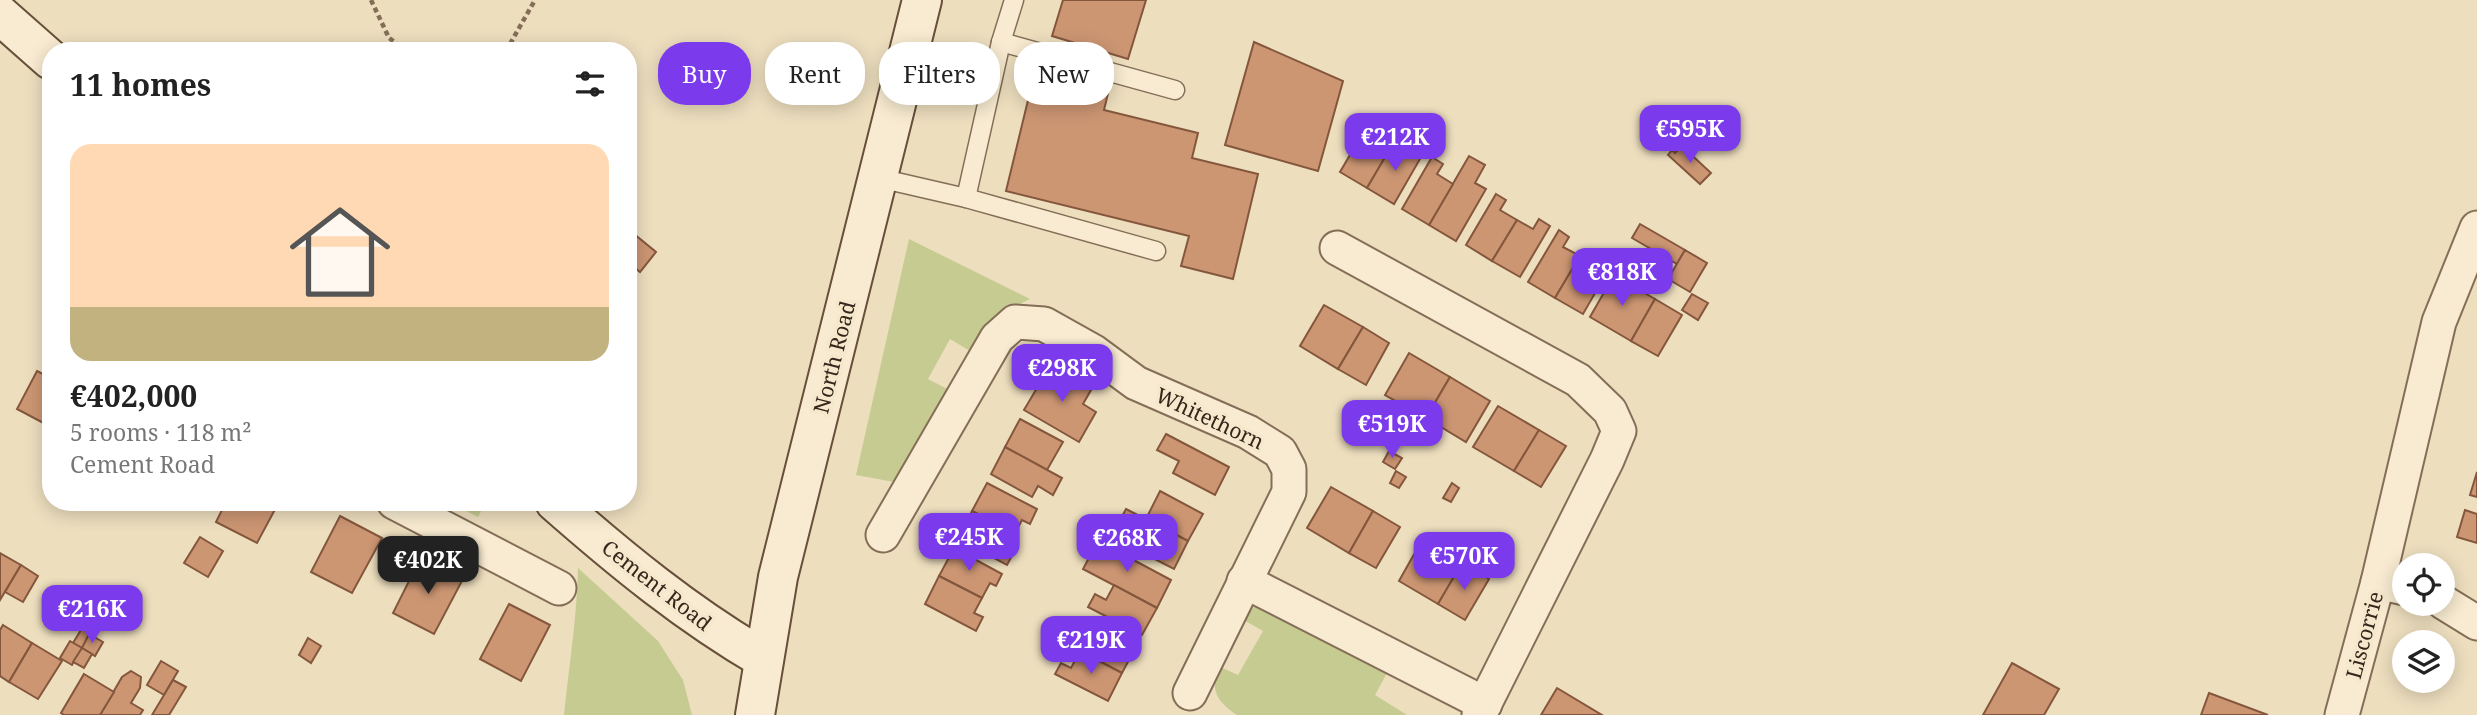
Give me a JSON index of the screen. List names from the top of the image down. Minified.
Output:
{"streets":{"main road":["North Road","Cement Road"],"street":["Whitethorn","Liscorrie"]},"crossings":[["North Road","Cement Road"]],"page":{"chip":["Buy","Rent","Filters","New"],"heading":"11 homes","price":["€595K","€212K","€818K","€298K","€519K","€245K","€268K","€570K","€402K","€216K","€219K"],"list":[{"name":"€402,000","note":"5 rooms · 118 m² · Cement Road"}]}}
